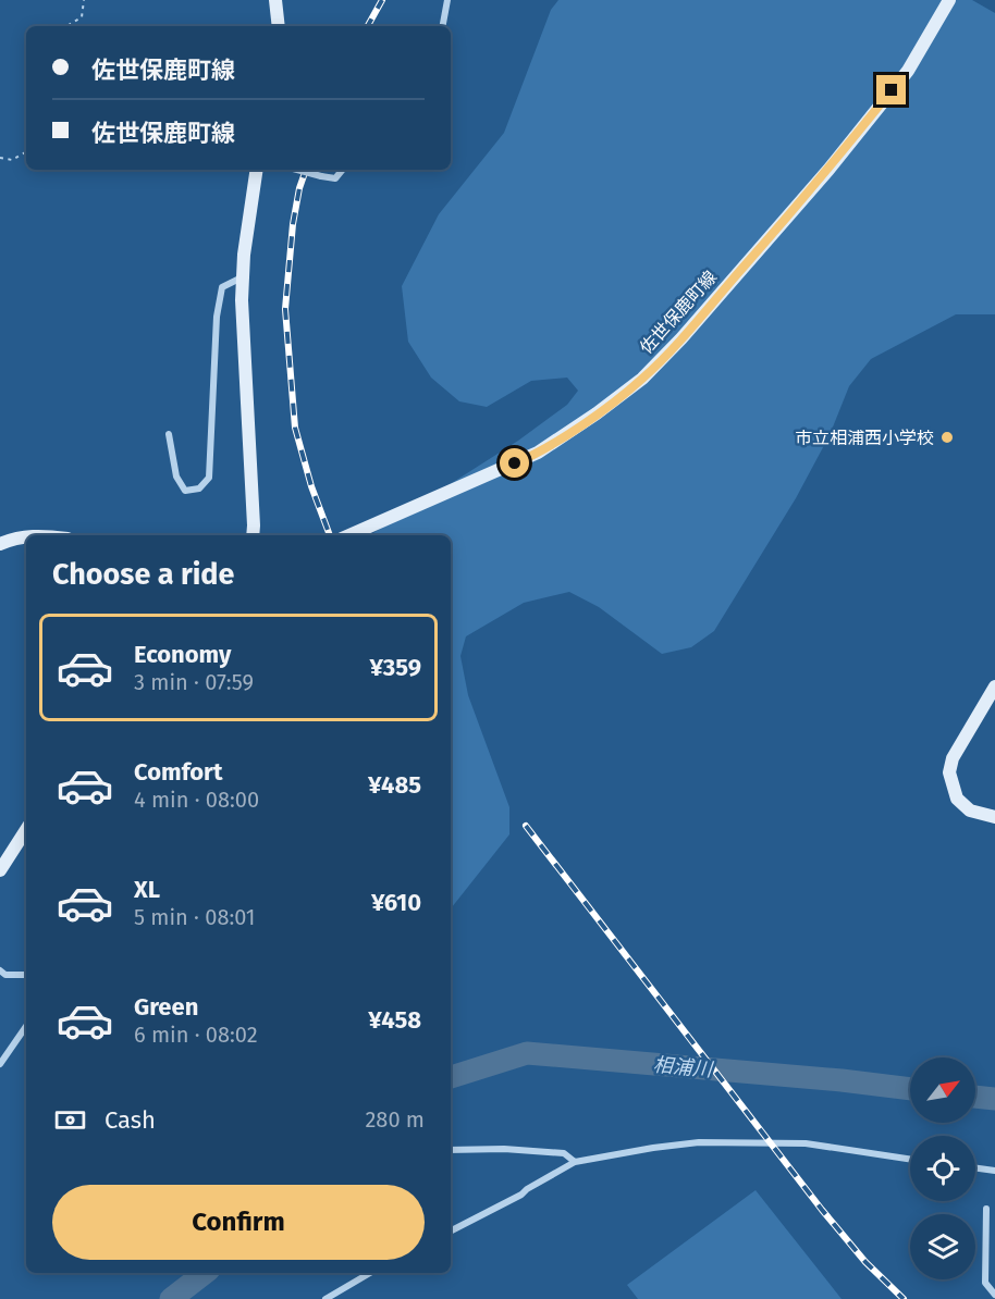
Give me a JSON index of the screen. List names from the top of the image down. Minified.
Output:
{"streets":{"main road":["佐世保鹿町線"]},"water":["相浦川"],"places":["市立相浦西小学校"],"north":"top right","page":{"banner":["佐世保鹿町線","佐世保鹿町線"],"heading":"Choose a ride","list":[{"name":"Economy","note":"3 min · 07:59","value":"¥359"},{"name":"Comfort","note":"4 min · 08:00","value":"¥485"},{"name":"XL","note":"5 min · 08:01","value":"¥610"},{"name":"Green","note":"6 min · 08:02","value":"¥458"}],"pay":["Cash","280 m"],"buttons":"Confirm"}}
